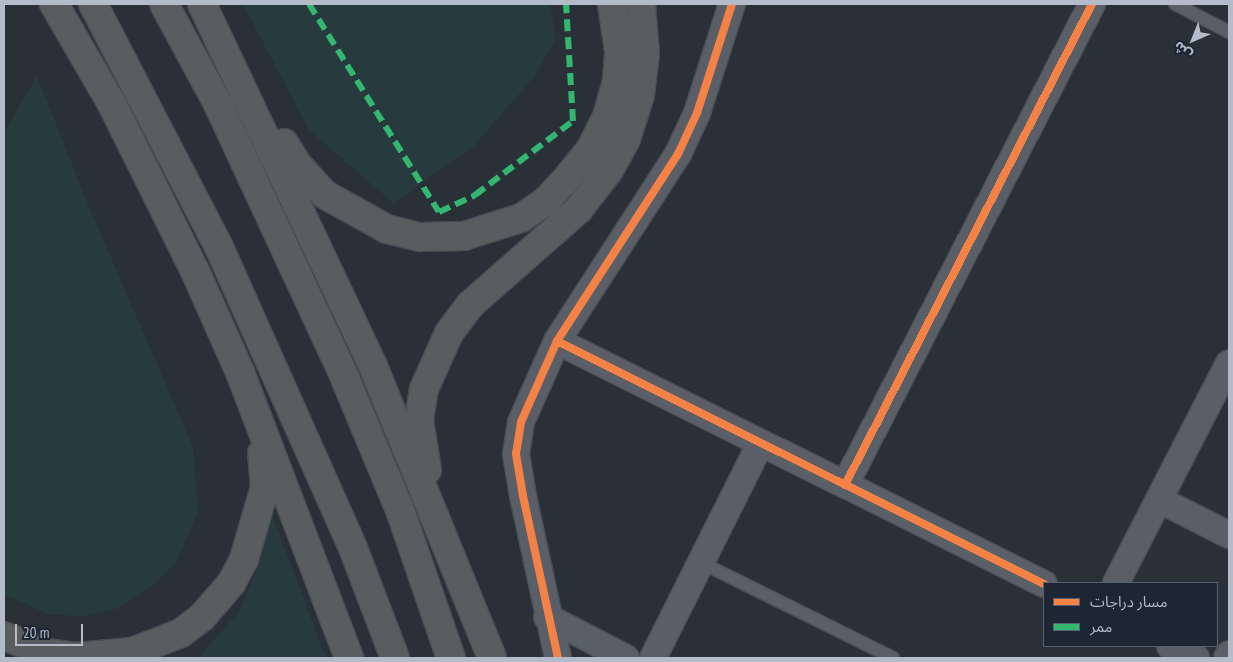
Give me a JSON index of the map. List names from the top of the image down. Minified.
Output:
{"legend":["مسار دراجات","ممر"],"scale_bar":"20 m","north":"bottom left"}
